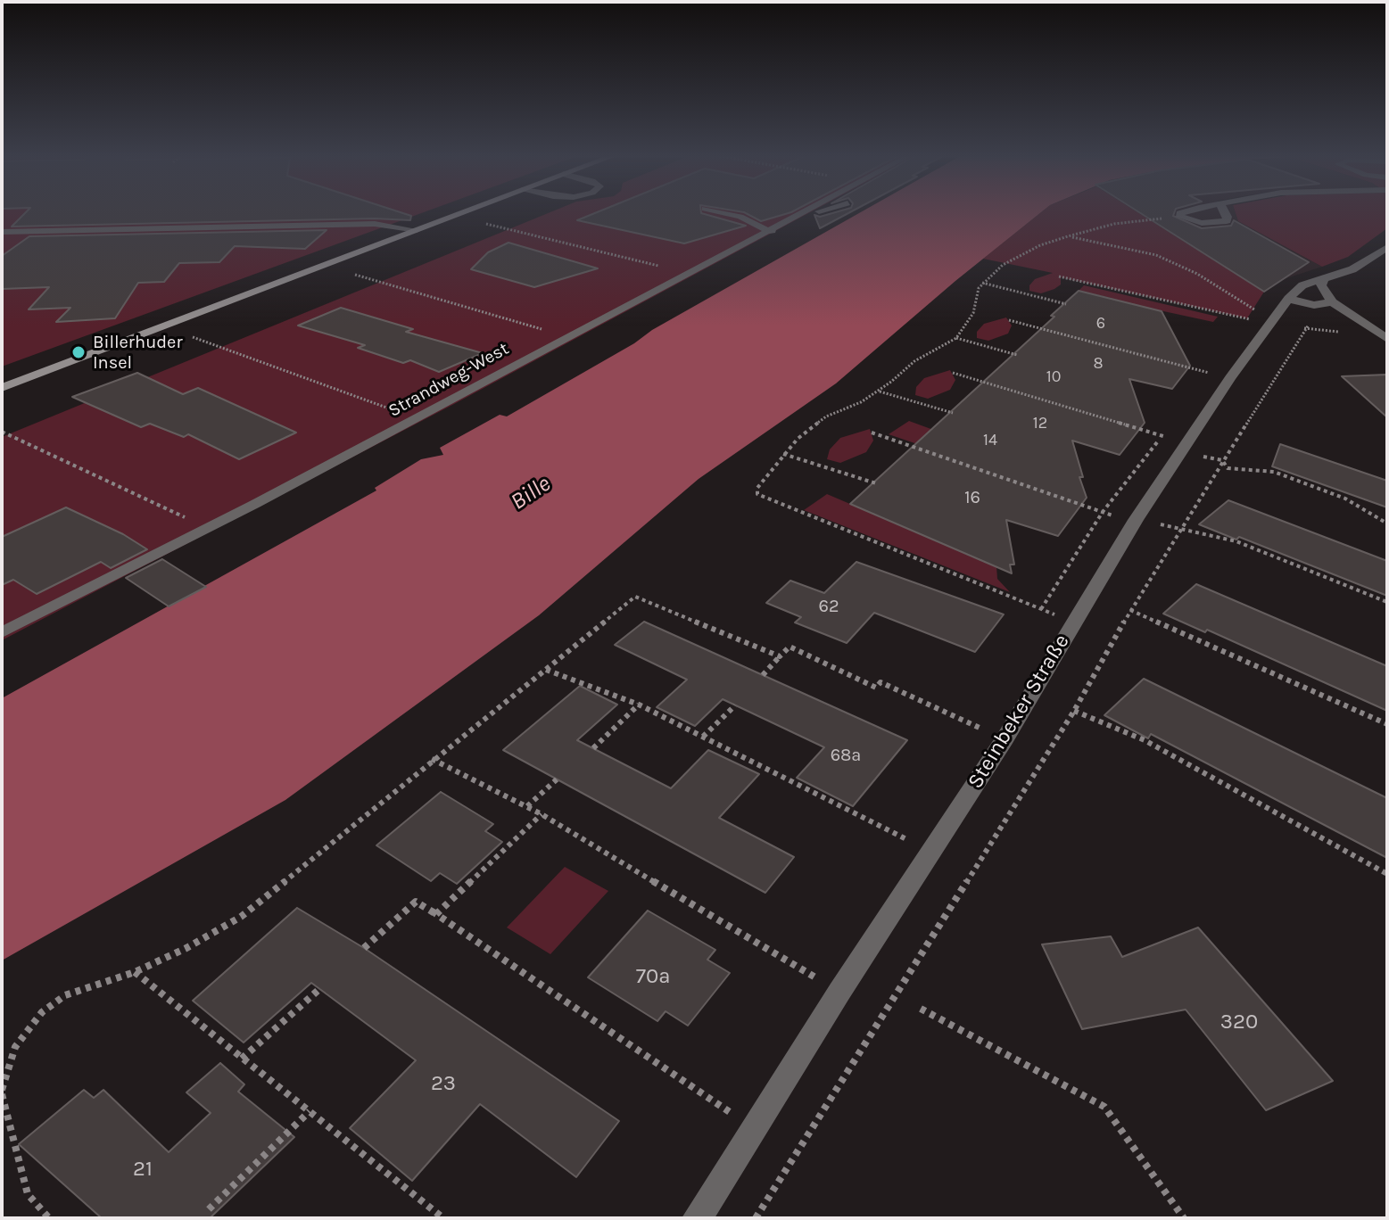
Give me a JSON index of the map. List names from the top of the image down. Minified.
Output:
{"streets":{"street":["Steinbeker Straße"],"lane":["Strandweg-West"]},"water":["Bille"],"places":["Billerhuder Insel"],"house_numbers":["6","8","10","12","14","16","62","68a","70a","320","23","21"]}
